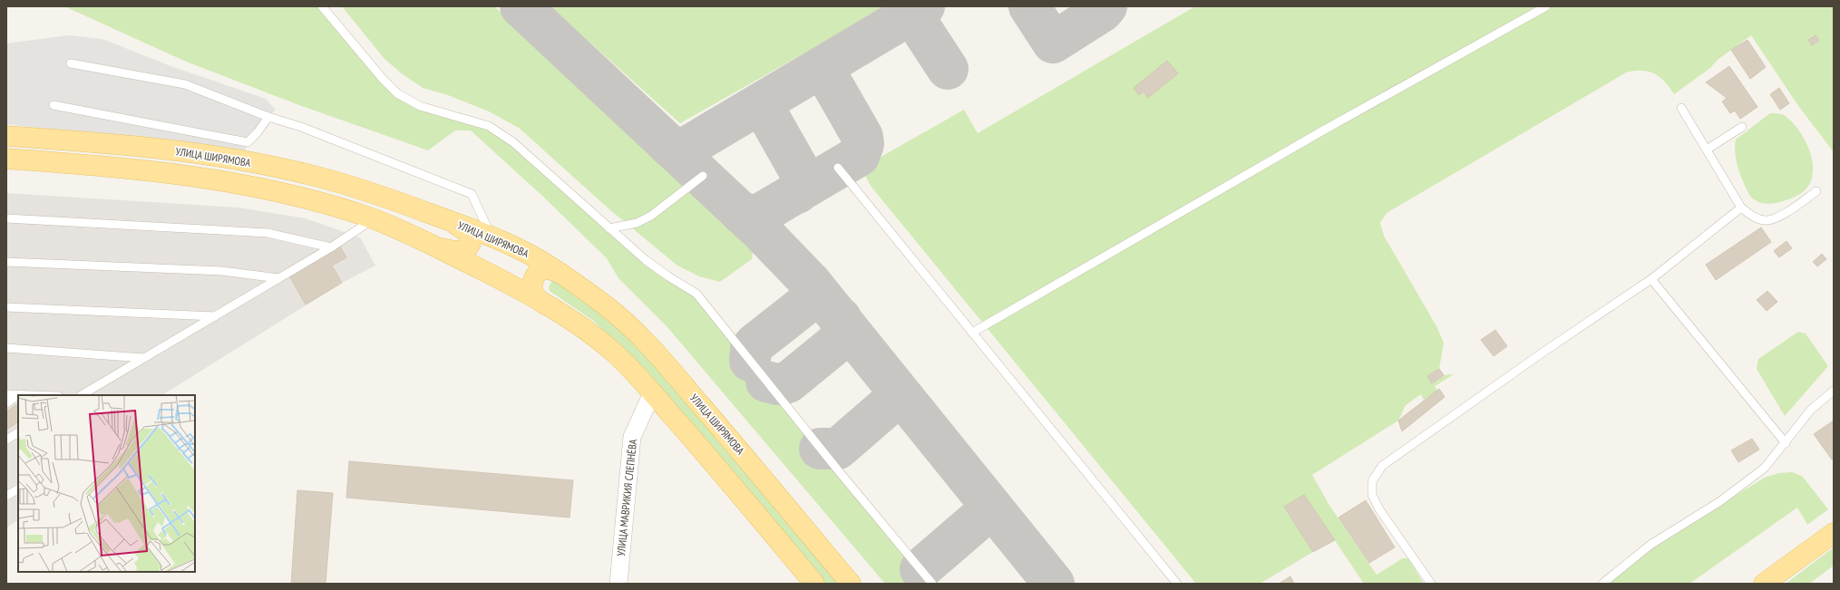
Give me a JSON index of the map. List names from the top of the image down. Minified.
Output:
{"streets":{"main road":["УЛИЦА ШИРЯМОВА"],"street":["УЛИЦА МАВРИКИЯ СЛЕПНЁВА"]},"crossings":[["УЛИЦА ШИРЯМОВА","УЛИЦА МАВРИКИЯ СЛЕПНЁВА"]]}
